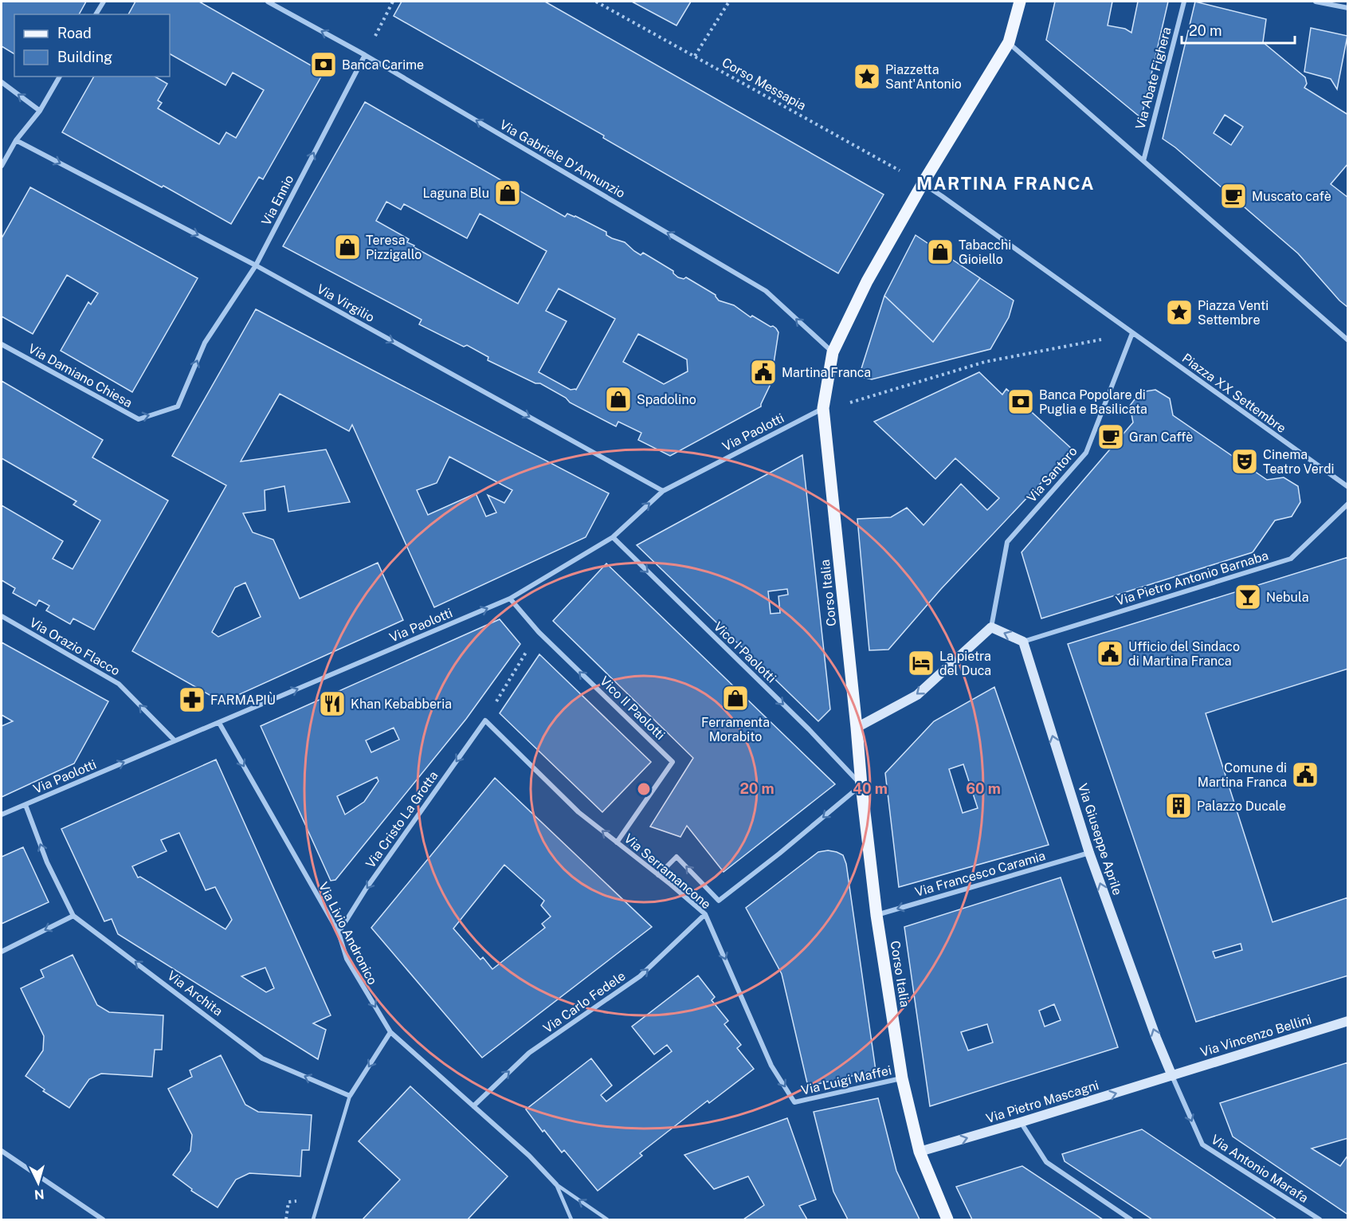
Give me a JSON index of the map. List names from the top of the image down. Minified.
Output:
{"streets":{"main road":["Corso Italia"],"street":["Via Abate Fighera","Via Gabriele D'Annunzio","Via Ennio","Via Virgilio","Via Damiano Chiesa","Piazza XX Settembre","Via Paolotti","Via Santoro","Via Pietro Antonio Barnaba","Via Orazio Flacco","Vico I Paolotti","Vico II Paolotti","Via Cristo La Grotta","Via Giuseppe Aprile","Via Serramancone","Via Francesco Caramia","Via Livio Andronico","Via Archita","Via Carlo Fedele","Via Vincenzo Bellini","Via Luigi Maffei","Via Pietro Mascagni","Via Antonio Marafa"],"path":["Corso Messapia"]},"crossings":[["Corso Messapia","Corso Italia"],["Via Gabriele D'Annunzio","Via Ennio"],["Via Gabriele D'Annunzio","Corso Italia"],["Via Ennio","Via Virgilio"],["Via Ennio","Via Damiano Chiesa"],["Via Virgilio","Via Paolotti"],["Piazza XX Settembre","Via Santoro"],["Via Paolotti","Corso Italia"],["Via Paolotti","Via Orazio Flacco"],["Via Paolotti","Vico I Paolotti"],["Via Paolotti","Vico II Paolotti"],["Via Paolotti","Via Livio Andronico"],["Via Paolotti","Via Archita"],["Via Pietro Antonio Barnaba","Via Giuseppe Aprile"],["Corso Italia","Vico I Paolotti"],["Corso Italia","Via Francesco Caramia"],["Corso Italia","Via Luigi Maffei"],["Corso Italia","Via Pietro Mascagni"],["Vico II Paolotti","Via Serramancone"],["Via Cristo La Grotta","Via Serramancone"],["Via Cristo La Grotta","Via Livio Andronico"],["Via Giuseppe Aprile","Via Francesco Caramia"],["Via Giuseppe Aprile","Via Vincenzo Bellini"],["Via Giuseppe Aprile","Via Pietro Mascagni"],["Via Giuseppe Aprile","Via Antonio Marafa"],["Via Serramancone","Via Carlo Fedele"],["Via Serramancone","Via Luigi Maffei"],["Via Livio Andronico","Via Carlo Fedele"],["Via Vincenzo Bellini","Via Pietro Mascagni"],["Via Vincenzo Bellini","Via Antonio Marafa"],["Via Pietro Mascagni","Via Antonio Marafa"]],"one_way":["Via Gabriele D'Annunzio","Via Ennio","Via Virgilio","Via Damiano Chiesa","Via Paolotti","Via Orazio Flacco","Vico I Paolotti","Vico II Paolotti","Via Cristo La Grotta","Via Giuseppe Aprile","Via Francesco Caramia","Via Livio Andronico","Via Archita","Via Carlo Fedele","Via Pietro Mascagni","Via Antonio Marafa"],"districts":["MARTINA FRANCA"],"places":{"bank":["Banca Carime","Banca Popolare di Puglia e Basilicata"],"place":["Piazzetta Sant'Antonio","Piazza Venti Settembre"],"shop":["Laguna Blu","Teresa Pizzigallo","Tabacchi Gioiello","Spadolino","Ferramenta Morabito"],"cafe":["Muscato cafè","Gran Caffè"],"public building":["Martina Franca","Ufficio del Sindaco di Martina Franca","Comune di Martina Franca"],"theatre":["Cinema Teatro Verdi"],"bar":["Nebula"],"hotel":["La pietra del Duca"],"pharmacy":["FARMAPIÙ"],"restaurant":["Khan Kebabberia"],"building":["Palazzo Ducale"]},"legend":["Road","Building"],"scale_bar":"20 m","north":"bottom","rings":["20 m","40 m","60 m"]}
